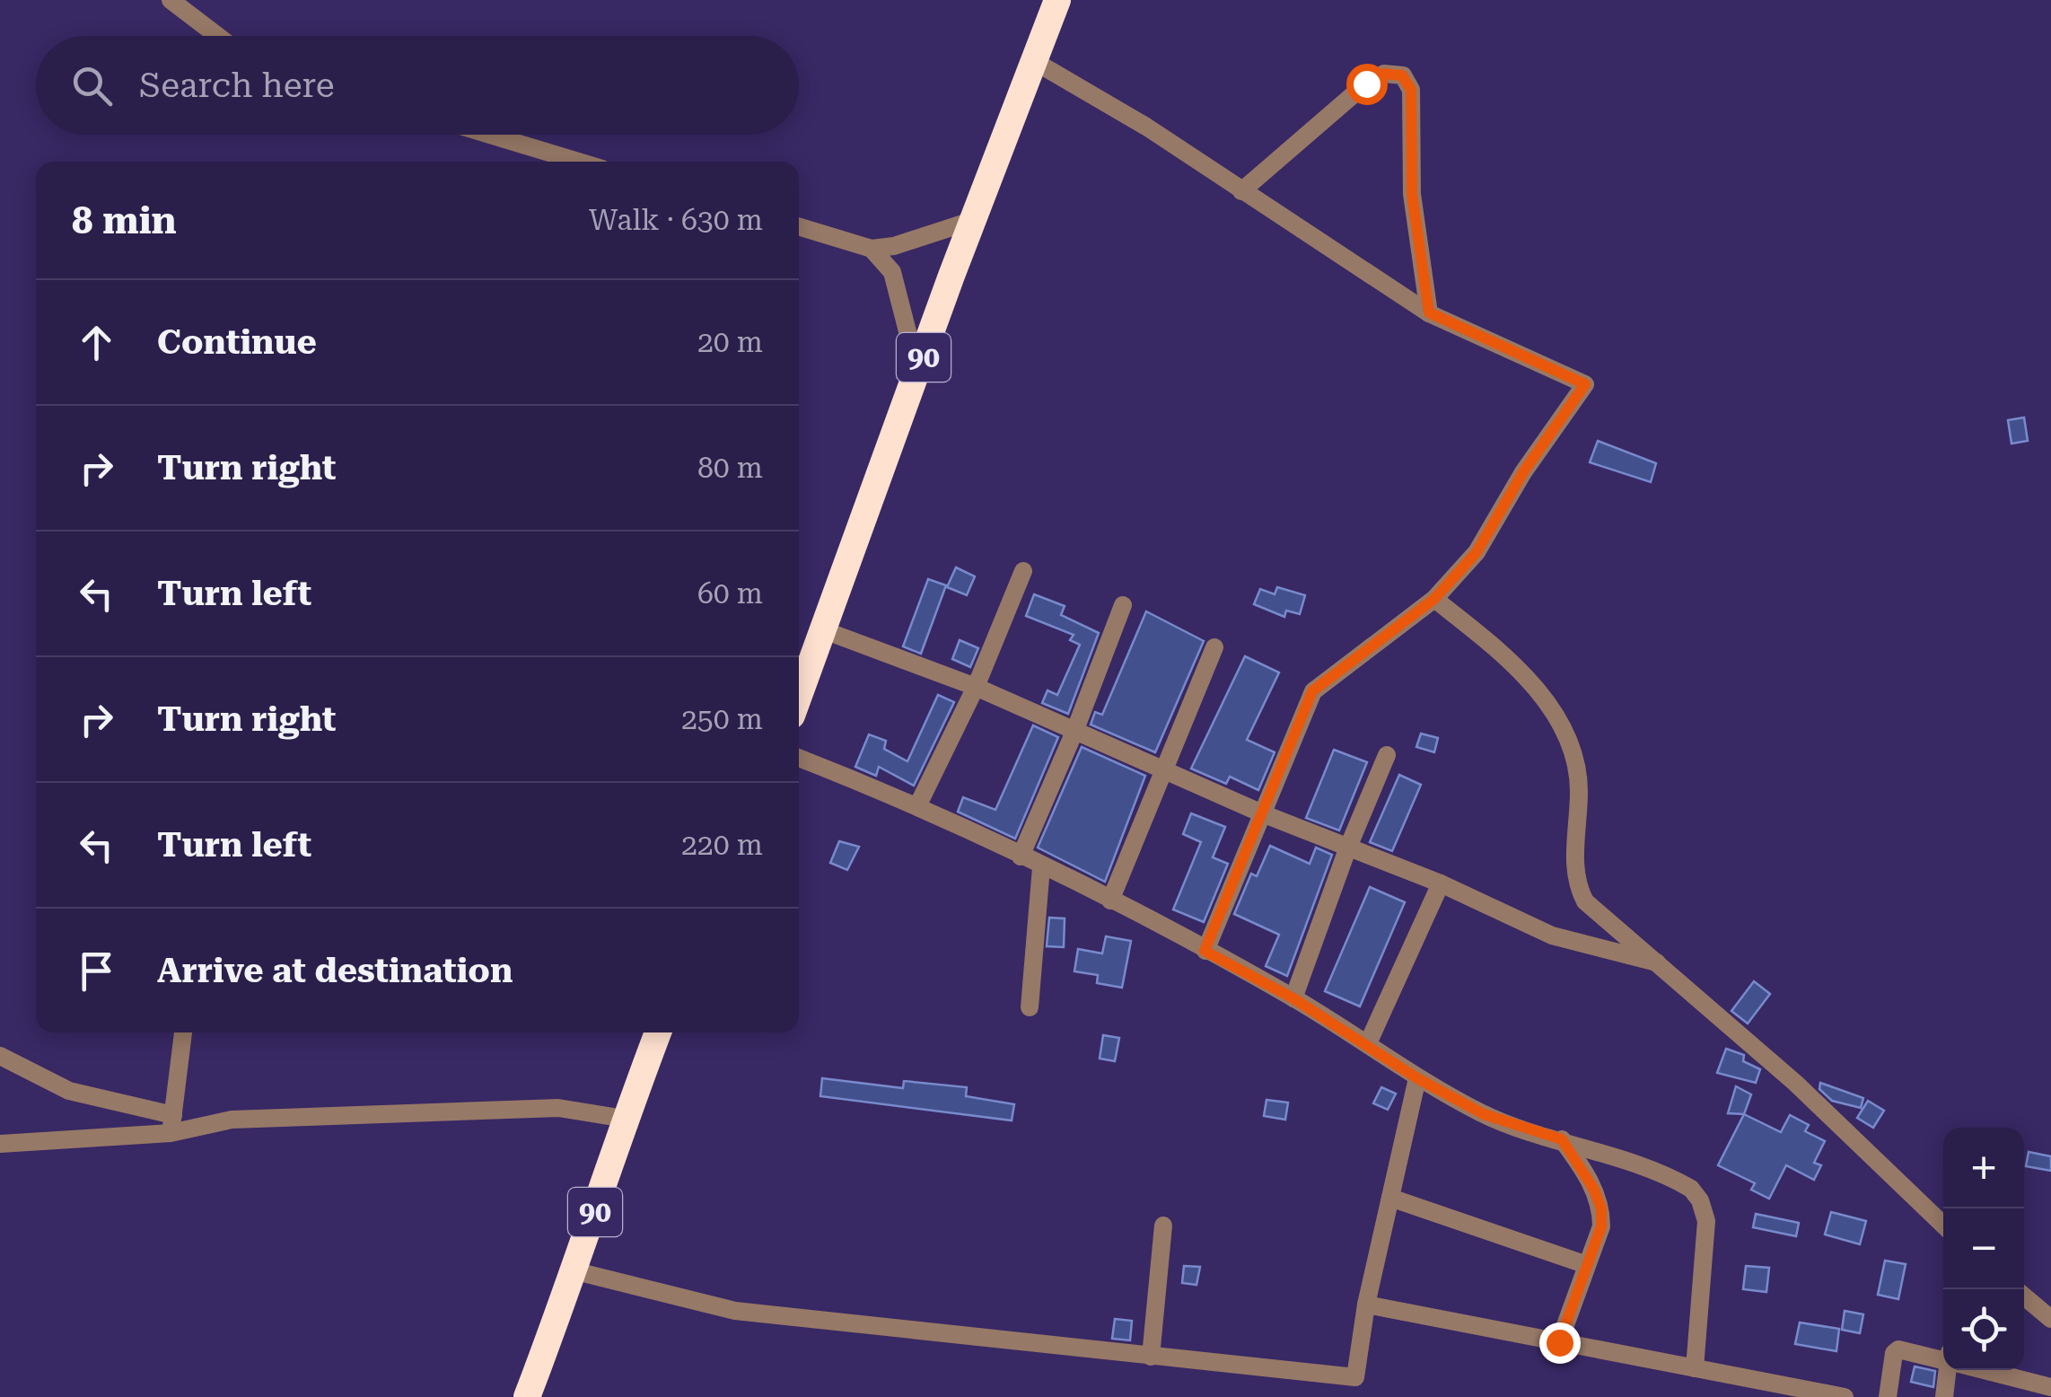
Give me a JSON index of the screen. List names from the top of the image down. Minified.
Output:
{"streets":{"highway":["90"]},"page":{"search":"Search here","heading":["8 min","Walk · 630 m"],"list":[["Continue","20 m"],["Turn right","80 m"],["Turn left","60 m"],["Turn right","250 m"],["Turn left","220 m"],"Arrive at destination"],"map_buttons":["+","−"]}}
